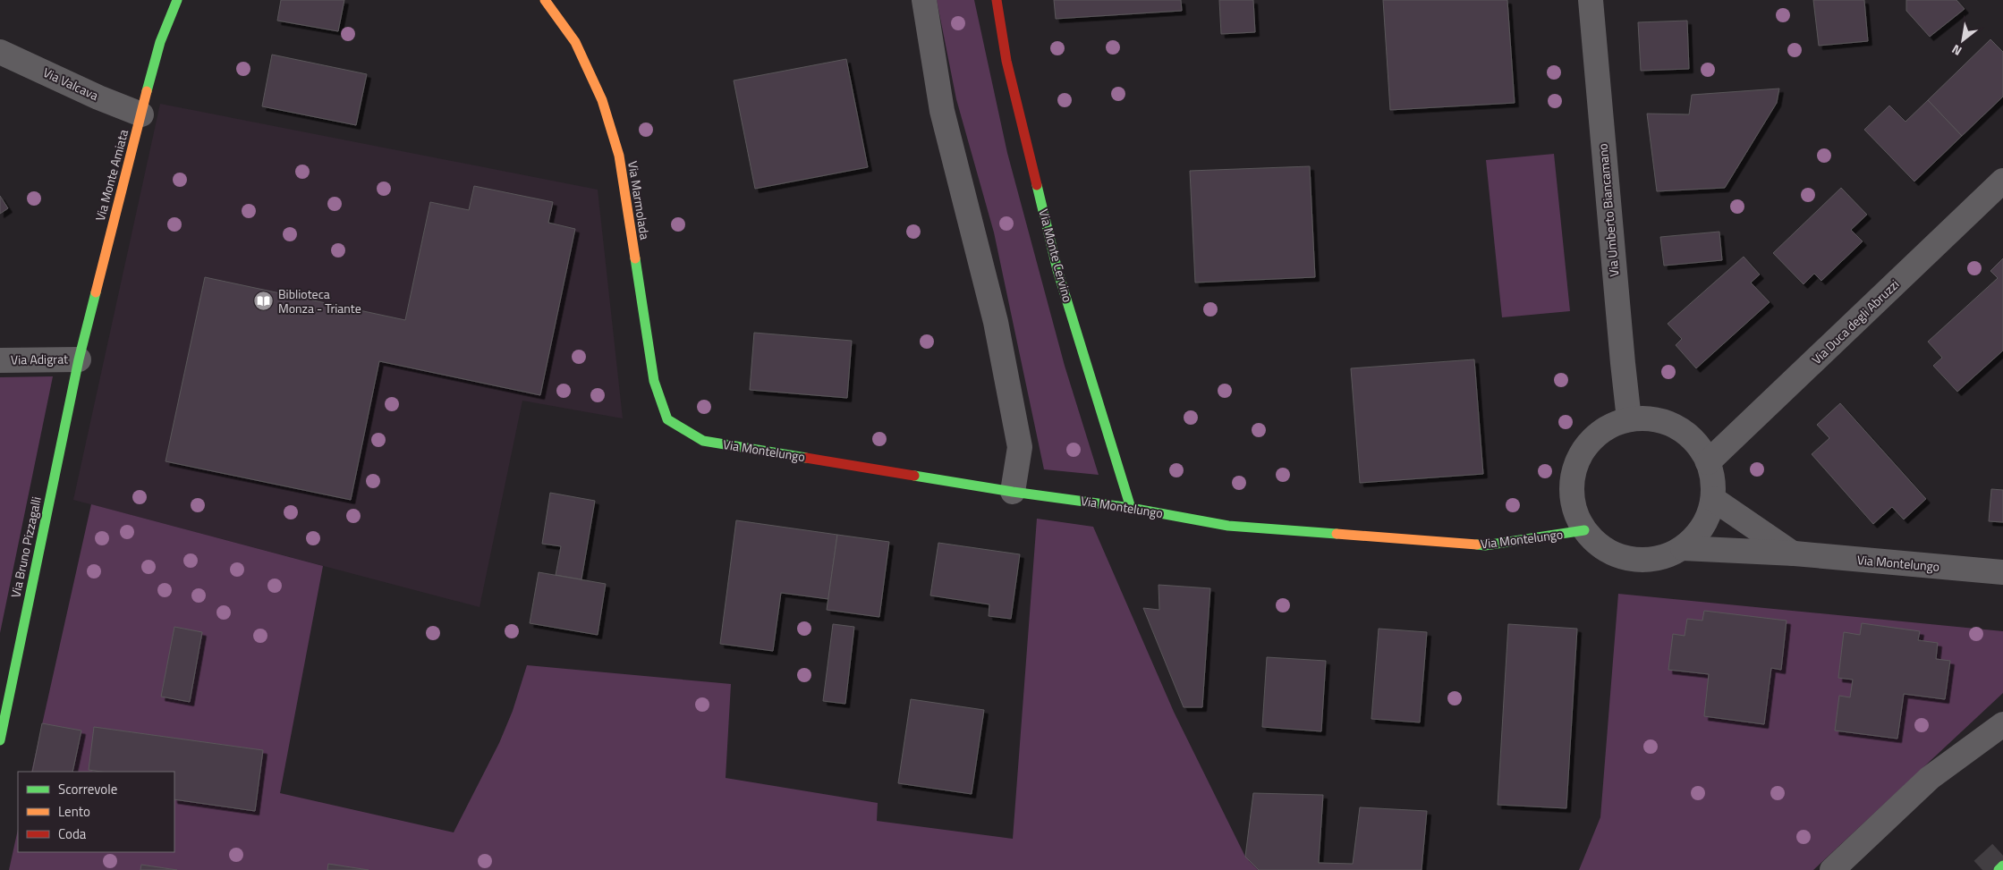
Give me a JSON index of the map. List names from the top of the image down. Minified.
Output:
{"streets":{"street":["Via Valcava","Via Monte Amiata","Via Marmolada","Via Umberto Biancamano","Via Monte Cervino","Via Duca degli Abruzzi","Via Adigrat","Via Montelungo","Via Bruno Pizzagalli"]},"crossings":[["Via Valcava","Via Monte Amiata"],["Via Monte Amiata","Via Adigrat"],["Via Monte Amiata","Via Bruno Pizzagalli"],["Via Marmolada","Via Montelungo"],["Via Umberto Biancamano","Via Duca degli Abruzzi"],["Via Umberto Biancamano","Via Montelungo"],["Via Monte Cervino","Via Montelungo"],["Via Duca degli Abruzzi","Via Montelungo"],["Via Adigrat","Via Bruno Pizzagalli"]],"places":{"library":["Biblioteca Monza - Triante"]},"legend":["Scorrevole","Lento","Coda"],"north":"bottom left"}
